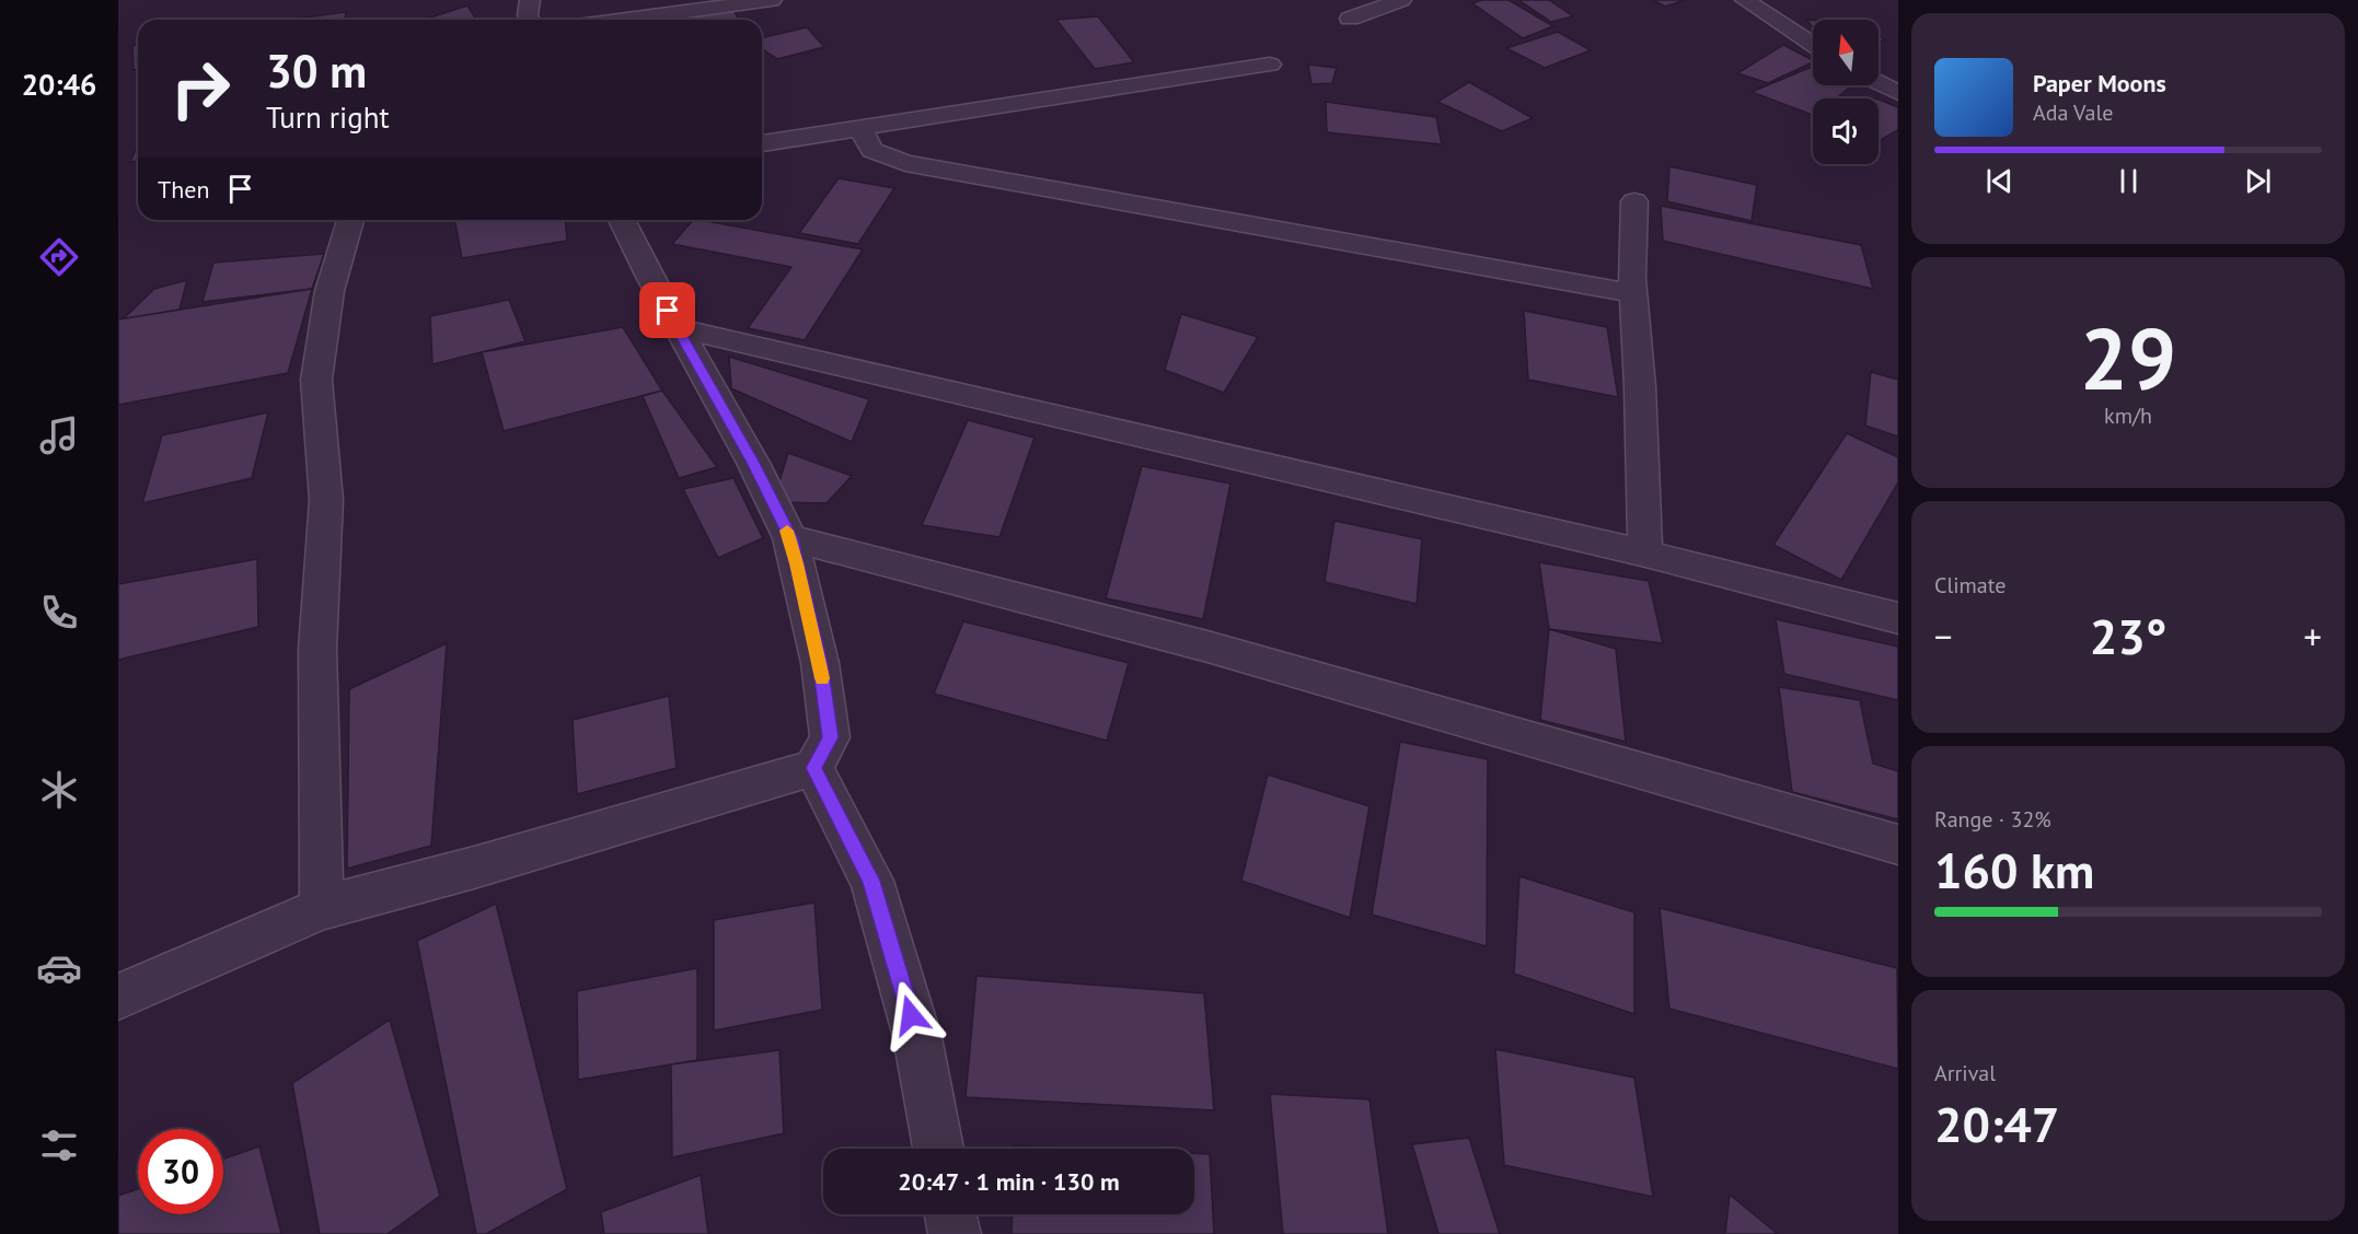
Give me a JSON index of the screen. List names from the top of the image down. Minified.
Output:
{"north":"top","page":{"tabs":"20:46","turn":["30 m","Turn right"],"song":["Paper Moons","Ada Vale"],"then":"Then","tile":[["29","km/h"],"Climate",["Range · 32%","160 km"],["Arrival","20:47"]],"heat":["−","23°","+"],"limit":"30","trip":"20:47 · 1 min · 130 m"}}
